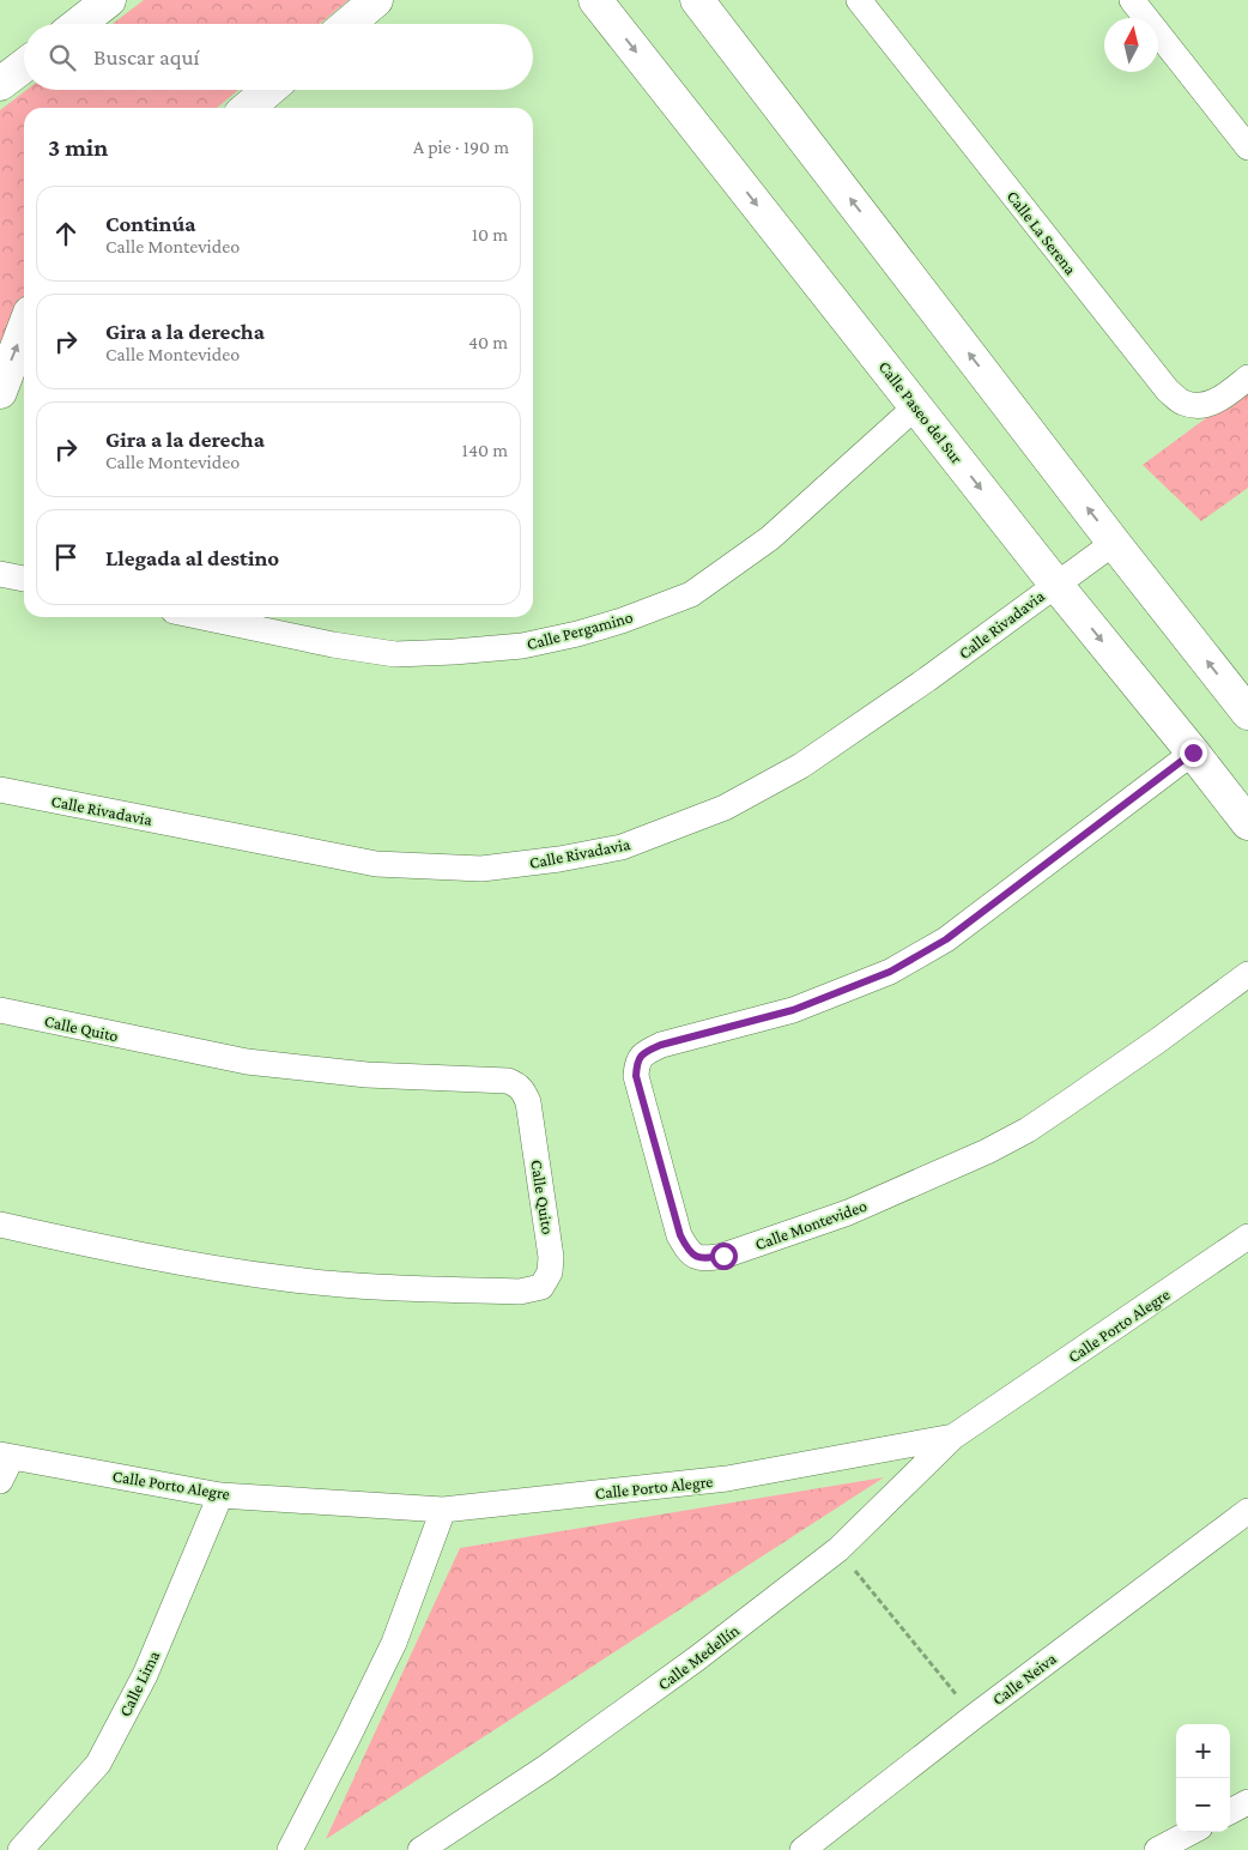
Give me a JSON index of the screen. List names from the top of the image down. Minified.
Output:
{"streets":{"main road":["Calle Paseo del Sur"],"street":["Calle La Serena","Calle Rivadavia","Calle Pergamino","Calle Quito","Calle Montevideo","Calle Porto Alegre","Calle Medellín","Calle Neiva","Calle Lima"]},"crossings":[["Calle Paseo del Sur","Calle Rivadavia"],["Calle Paseo del Sur","Calle Pergamino"],["Calle Paseo del Sur","Calle Montevideo"],["Calle Porto Alegre","Calle Medellín"],["Calle Porto Alegre","Calle Lima"]],"north":"top","page":{"search":"Buscar aquí","heading":["3 min","A pie · 190 m"],"list":[["Continúa","Calle Montevideo","10 m"],["Gira a la derecha","Calle Montevideo","40 m"],["Gira a la derecha","Calle Montevideo","140 m"],"Llegada al destino"],"map_buttons":["+","−"]}}
